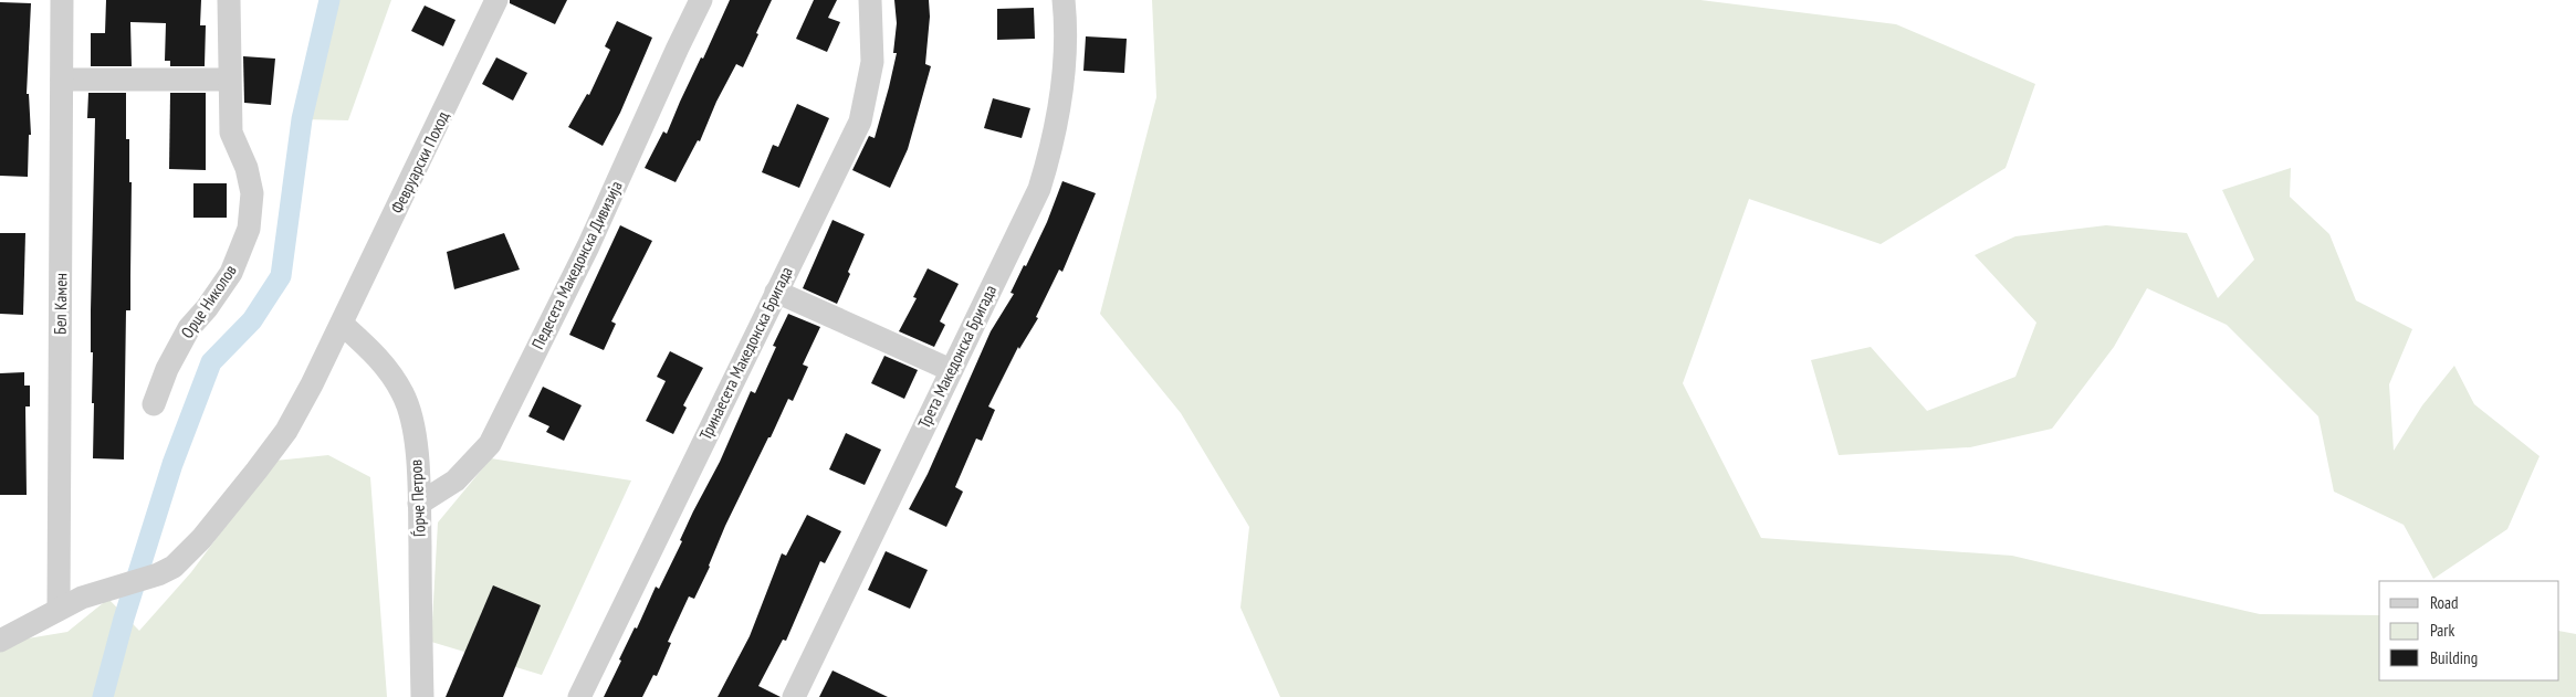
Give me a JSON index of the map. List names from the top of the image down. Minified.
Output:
{"streets":{"street":["Февруарски Поход","Педесета Македонска Дивизија","Орце Николов","Бел Камен","Тринаесета Македонска Бригада","Трета Македонска Бригада","Ѓорче Петров"]},"crossings":[["Февруарски Поход","Бел Камен"],["Февруарски Поход","Ѓорче Петров"],["Педесета Македонска Дивизија","Ѓорче Петров"]],"legend":["Road","Park","Building"]}
